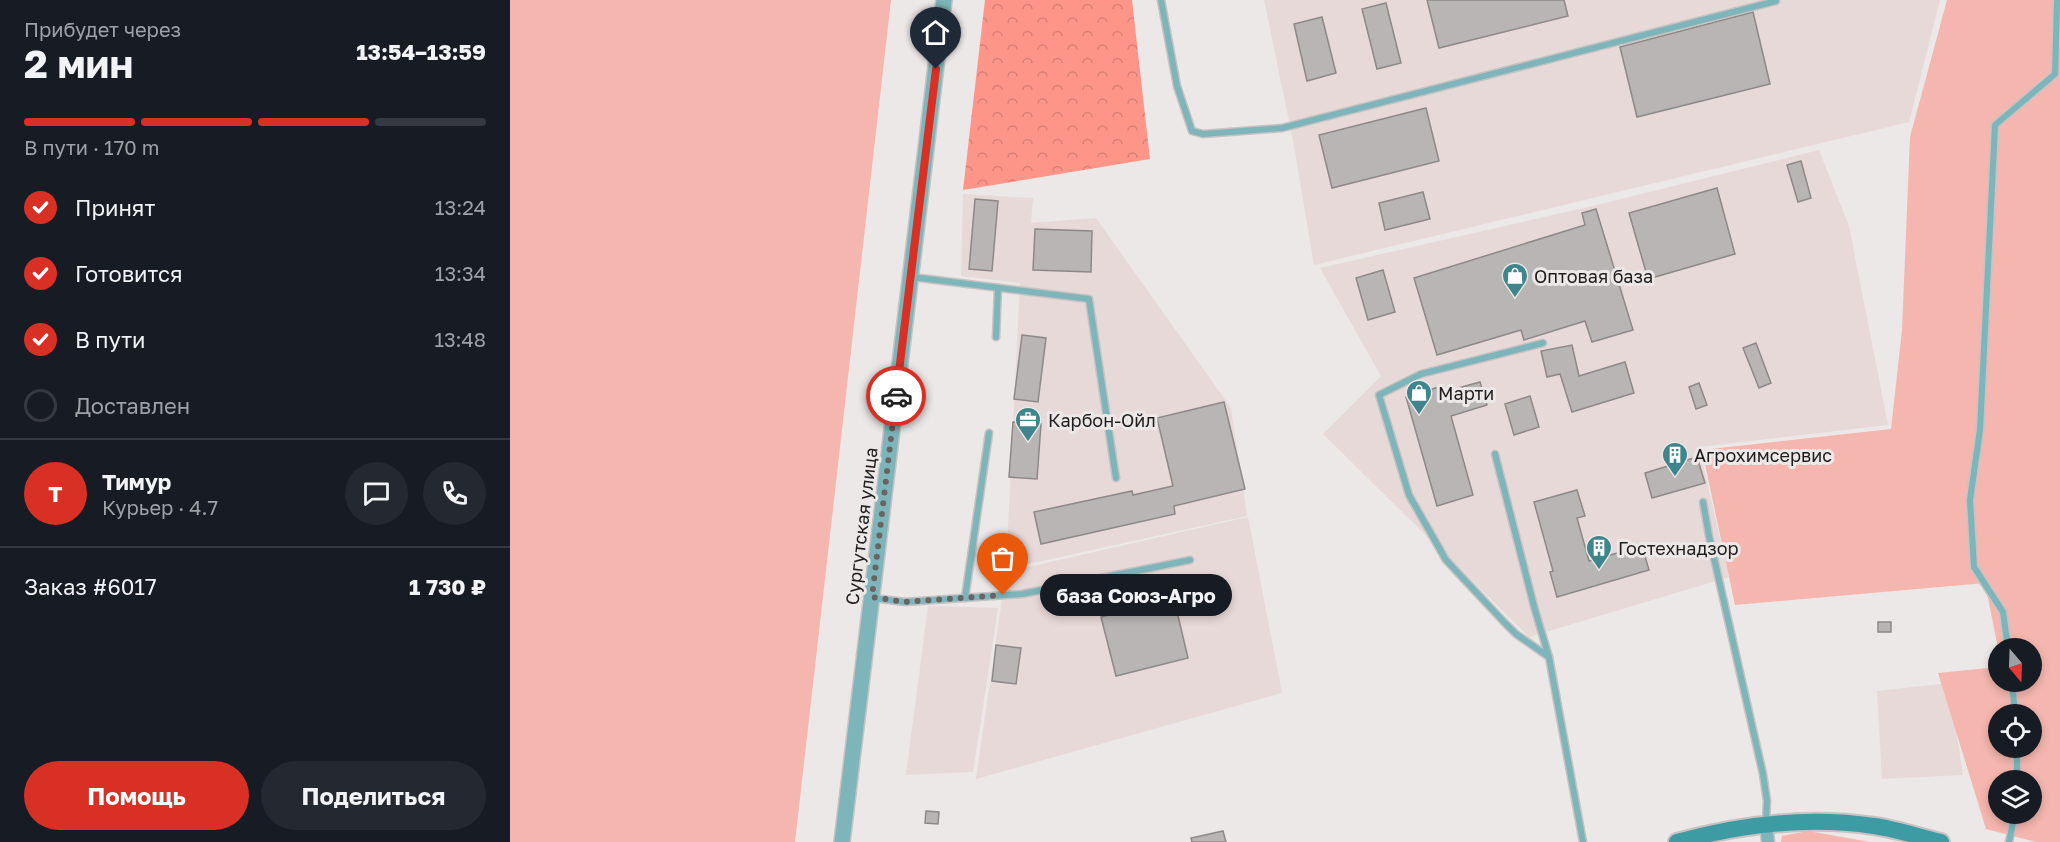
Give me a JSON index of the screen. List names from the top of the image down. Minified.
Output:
{"streets":{"street":["Сургутская улица"]},"places":{"shop":["Оптовая база","Марти"],"office":["Карбон-Ойл"],"building":["Агрохимсервис","Гостехнадзор"],"other":["база Союз-Агро"]},"north":"bottom","page":{"heading":["2 мин","Прибудет через","13:54–13:59"],"panel":["Тимур","Курьер · 4.7","Заказ #6017","1 730 ₽"],"bar":"В пути · 170 m","list":[["Принят","13:24"],["Готовится","13:34"],["В пути","13:48"],"Доставлен"],"round":"Т","bubble":"база Союз-Агро","buttons":["Помощь","Поделиться"]}}
